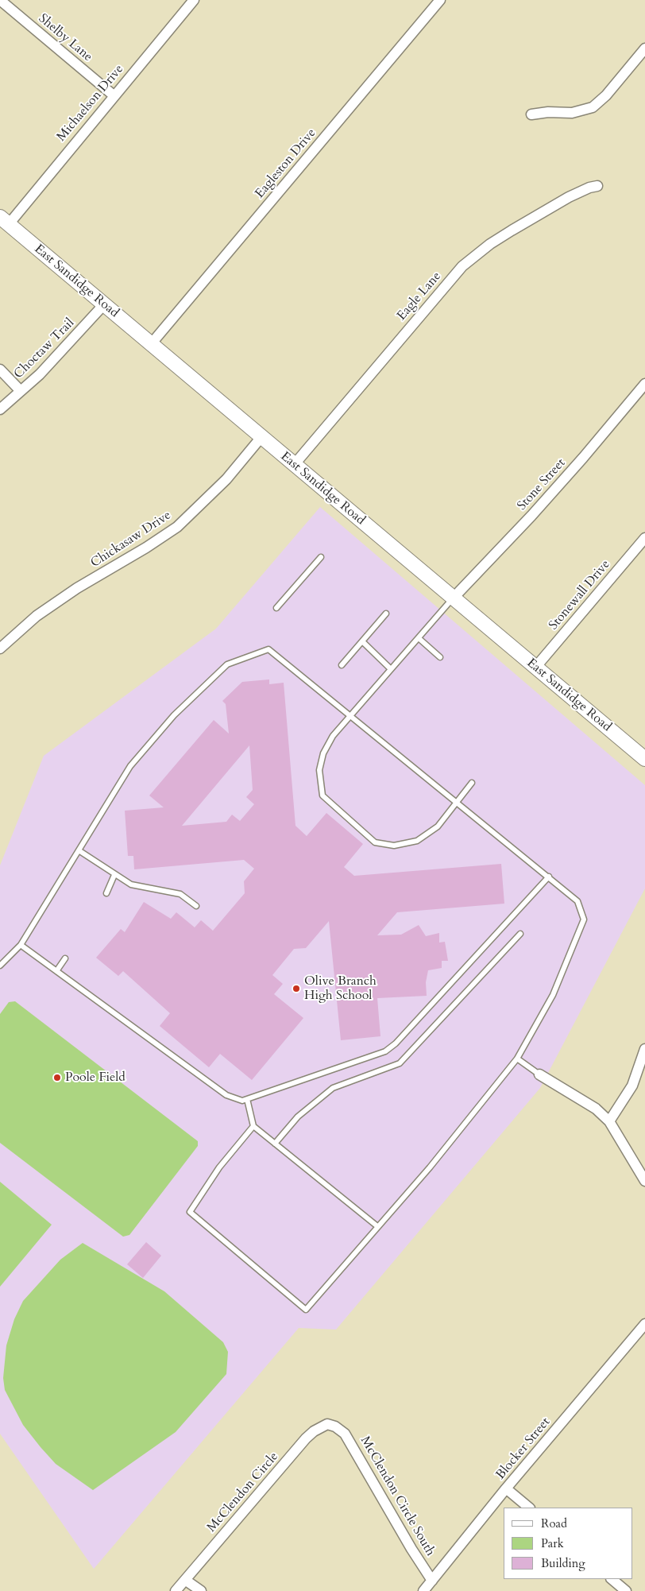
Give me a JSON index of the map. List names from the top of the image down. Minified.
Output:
{"streets":{"street":["Shelby Lane","Michaelson Drive","Eagleston Drive","East Sandidge Road","Eagle Lane","Choctaw Trail","Stone Street","Chickasaw Drive","Stonewall Drive","Blocker Street","McClendon Circle","McClendon Circle South"]},"crossings":[["Shelby Lane","Michaelson Drive"],["Michaelson Drive","East Sandidge Road"],["Eagleston Drive","East Sandidge Road"],["East Sandidge Road","Eagle Lane"],["East Sandidge Road","Choctaw Trail"],["East Sandidge Road","Stone Street"],["East Sandidge Road","Chickasaw Drive"],["East Sandidge Road","Stonewall Drive"],["Blocker Street","McClendon Circle South"],["McClendon Circle","McClendon Circle South"]],"places":["Olive Branch High School","Poole Field"],"legend":["Road","Park","Building"]}
